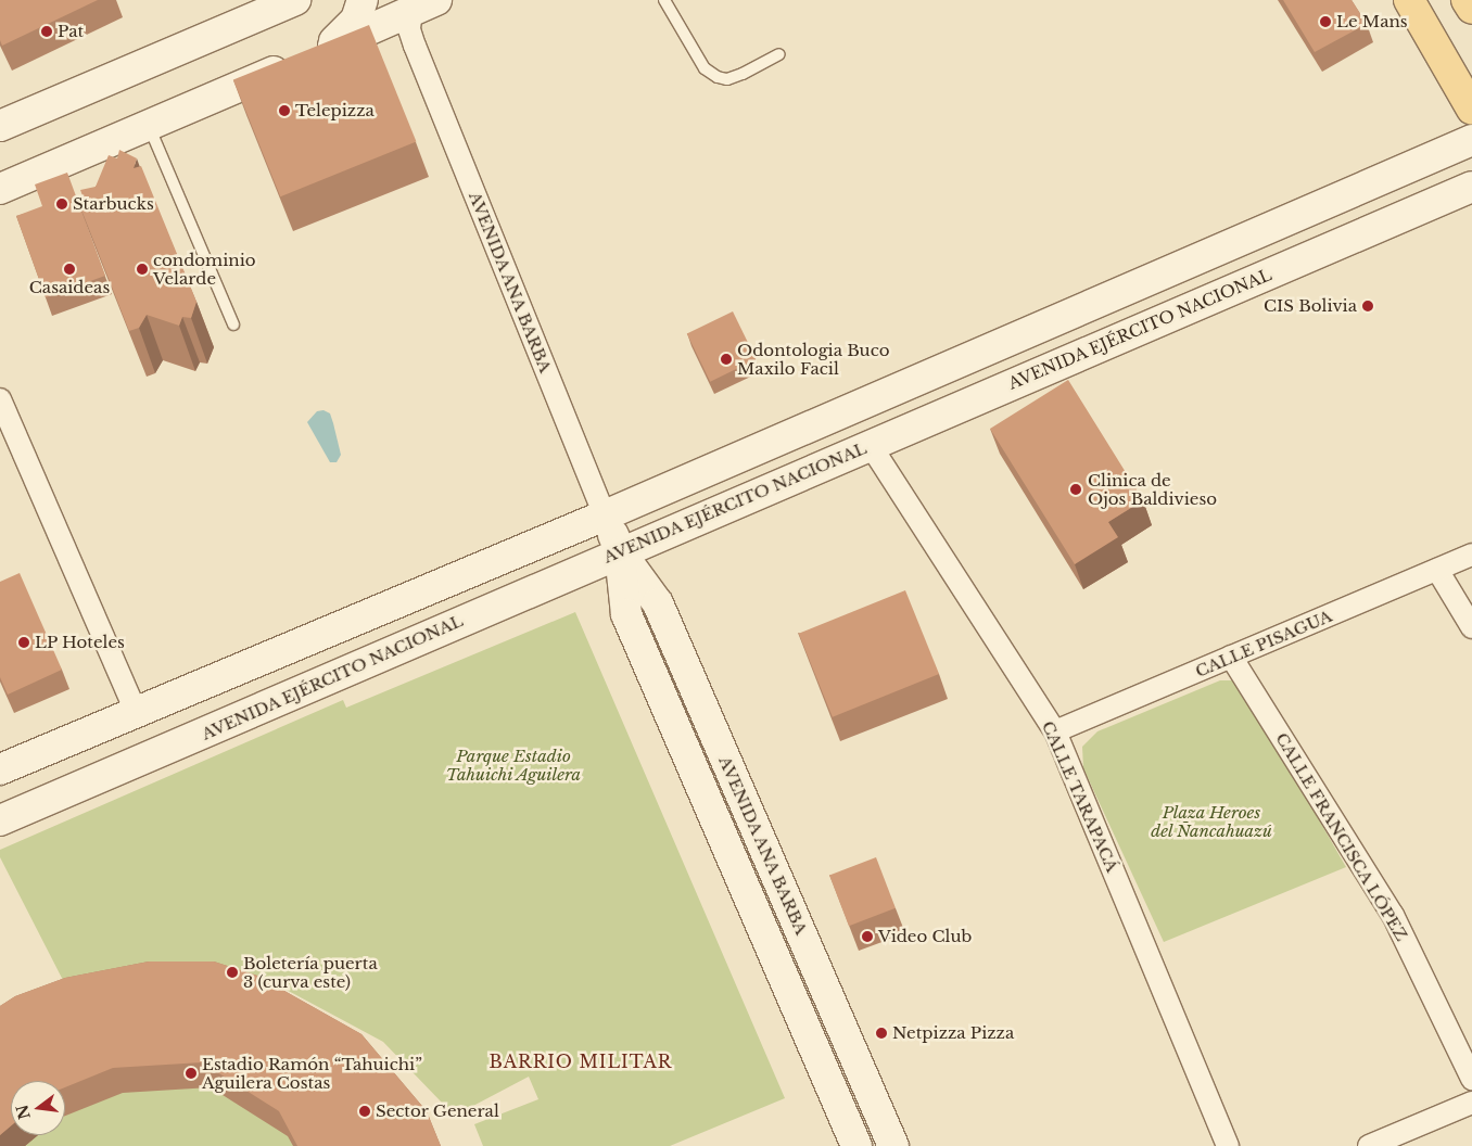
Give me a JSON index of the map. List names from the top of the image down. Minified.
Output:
{"streets":{"street":["AVENIDA ANA BARBA","AVENIDA EJÉRCITO NACIONAL","CALLE PISAGUA","CALLE TARAPACÁ","CALLE FRANCISCA LÓPEZ"]},"crossings":[["AVENIDA ANA BARBA","AVENIDA EJÉRCITO NACIONAL"],["AVENIDA EJÉRCITO NACIONAL","CALLE TARAPACÁ"],["CALLE PISAGUA","CALLE TARAPACÁ"],["CALLE PISAGUA","CALLE FRANCISCA LÓPEZ"]],"districts":["BARRIO MILITAR"],"parks":["Parque Estadio Tahuichi Aguilera","Plaza Heroes del Ñancahuazú"],"places":["Le Mans","Pat","Telepizza","Starbucks","Casaideas","condominio Velarde","CIS Bolivia","Odontologia Buco Maxilo Facil","Clinica de Ojos Baldivieso","LP Hoteles","Video Club","Boletería puerta 3 (curva este)","Netpizza Pizza","Estadio Ramón “Tahuichi” Aguilera Costas","Sector General"],"north":"left"}
